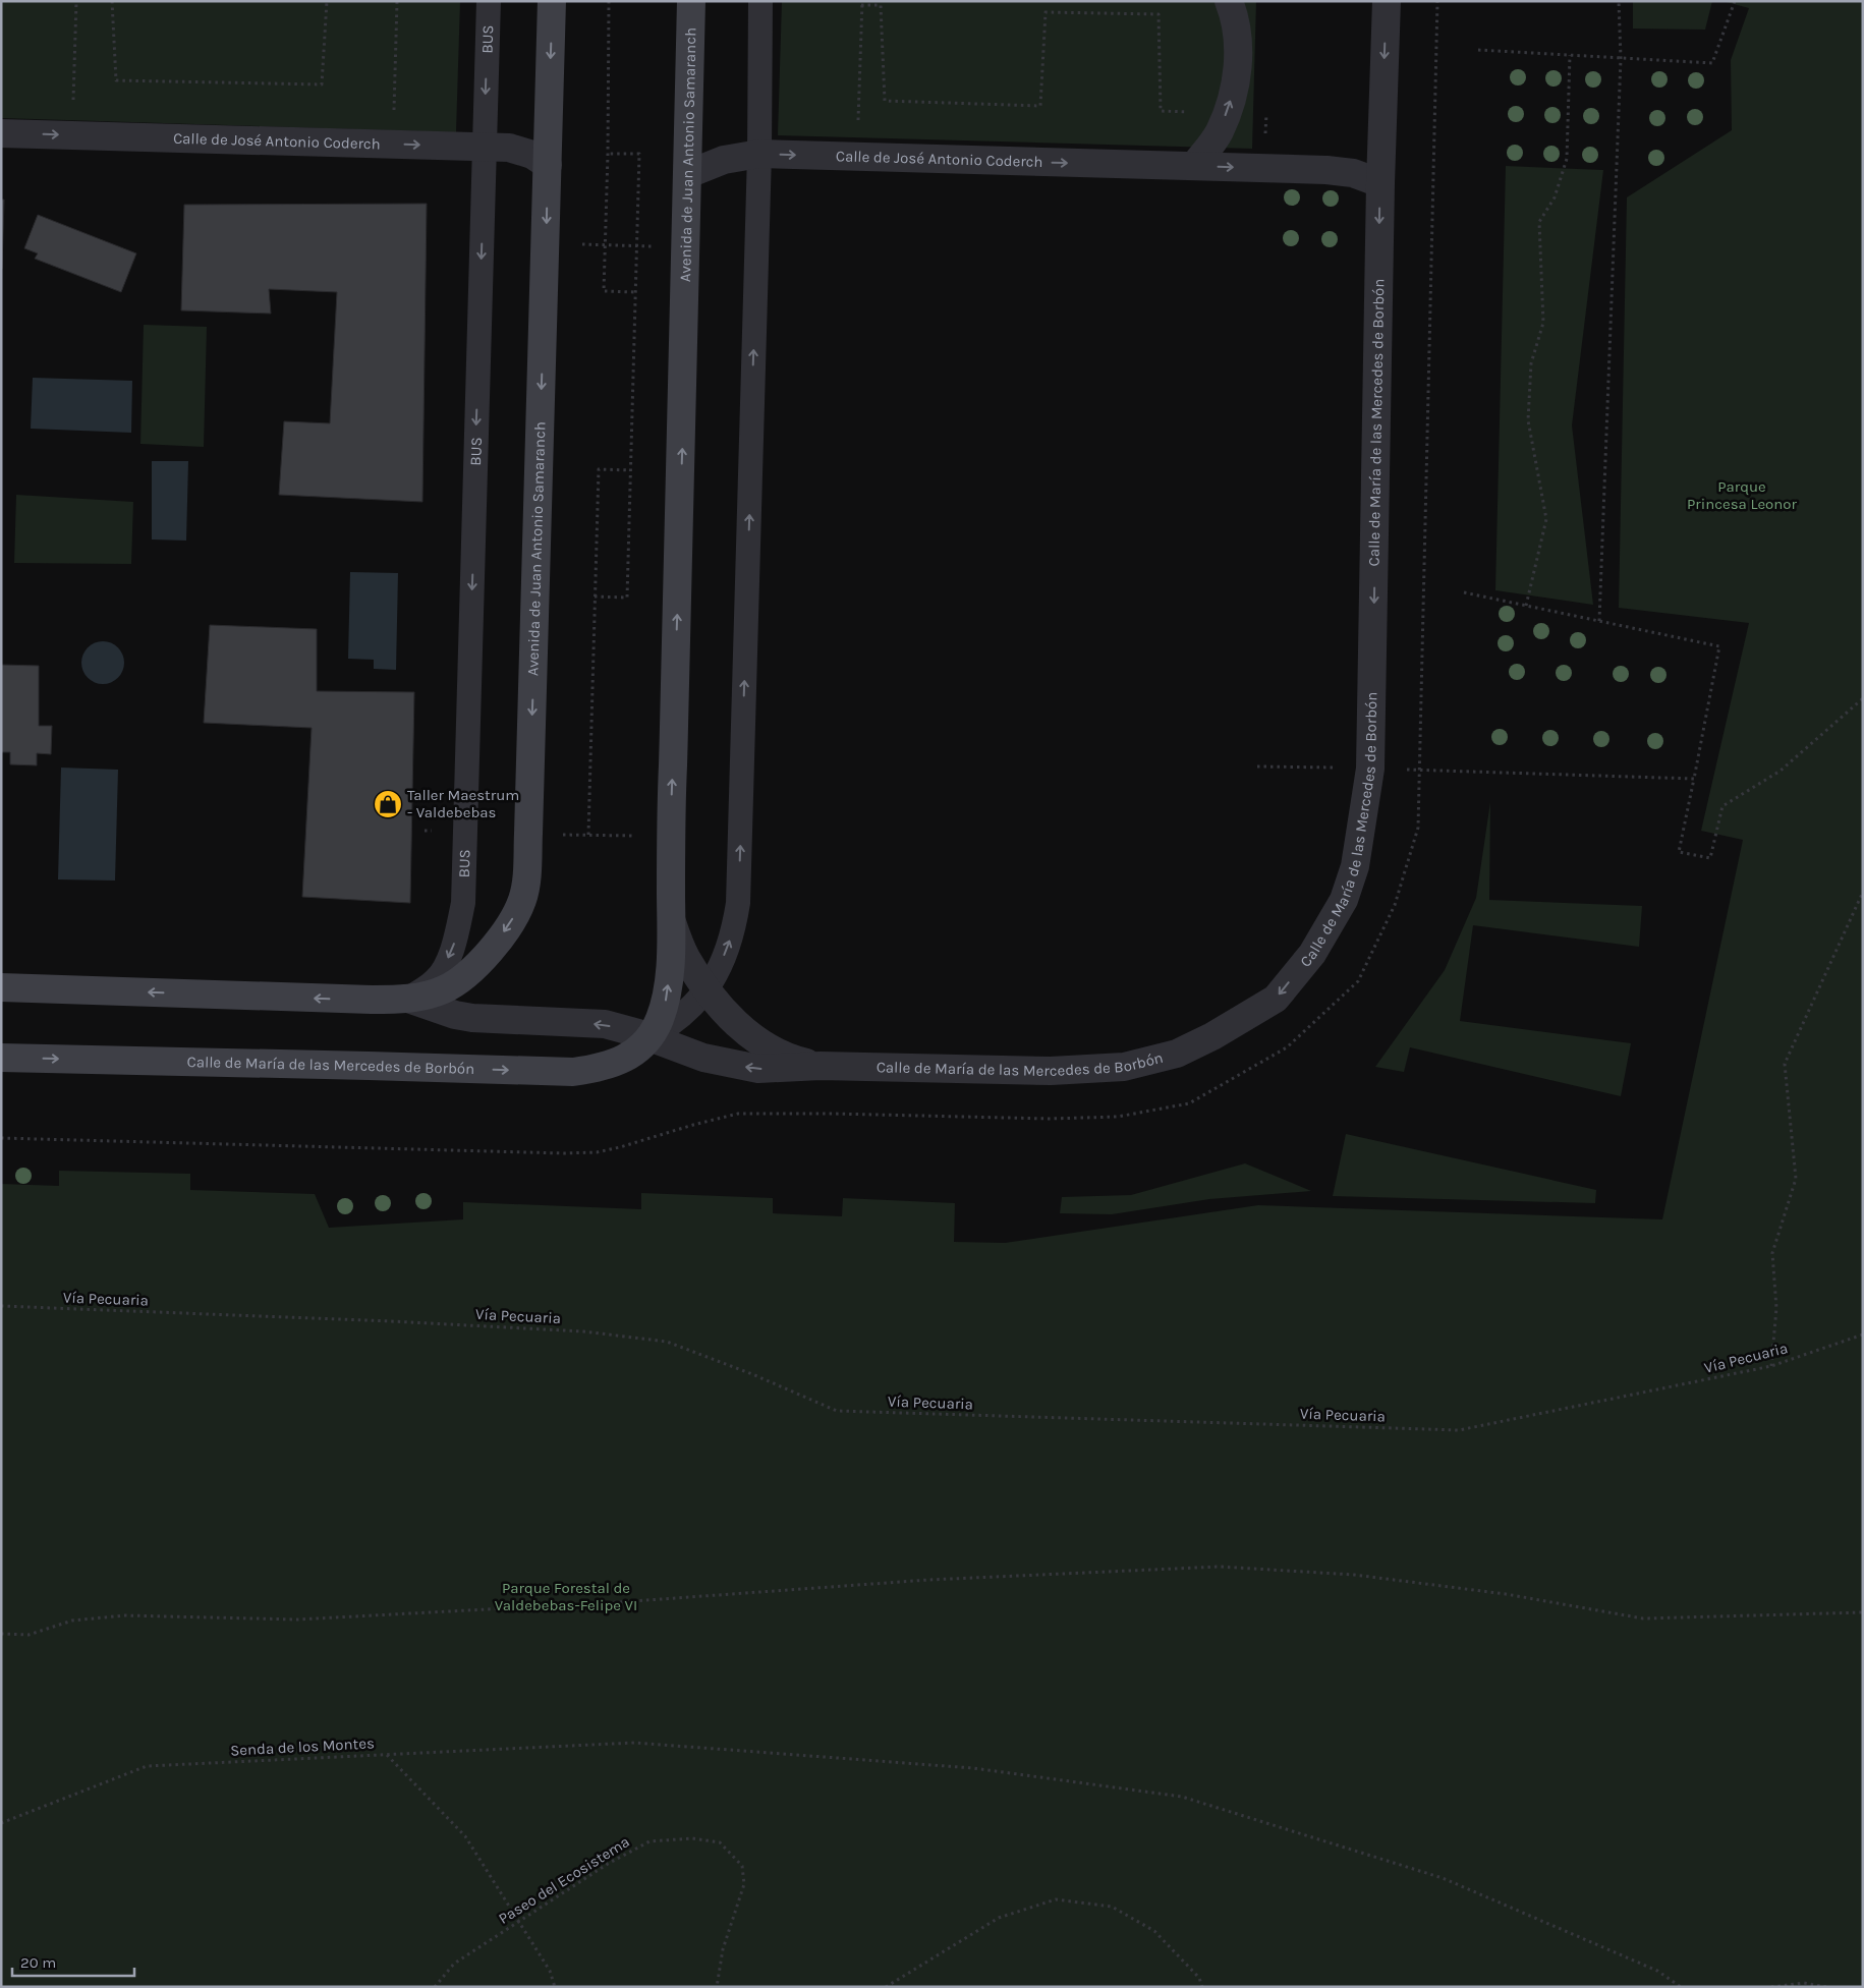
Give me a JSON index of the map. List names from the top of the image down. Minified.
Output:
{"streets":{"street":["Calle de José Antonio Coderch","Avenida de Juan Antonio Samaranch","Calle de María de las Mercedes de Borbón"],"lane":["BUS"],"path":["Vía Pecuaria","Senda de los Montes","Paseo del Ecosistema"]},"crossings":[["BUS","Calle de José Antonio Coderch"],["BUS","Avenida de Juan Antonio Samaranch"],["BUS","Calle de María de las Mercedes de Borbón"],["Calle de José Antonio Coderch","Avenida de Juan Antonio Samaranch"],["Calle de José Antonio Coderch","Calle de María de las Mercedes de Borbón"],["Avenida de Juan Antonio Samaranch","Calle de María de las Mercedes de Borbón"],["Senda de los Montes","Paseo del Ecosistema"]],"one_way":["BUS","Calle de José Antonio Coderch"],"parks":["Parque Princesa Leonor","Parque Forestal de Valdebebas-Felipe VI"],"places":{"shop":["Taller Maestrum - Valdebebas"]},"scale_bar":"20 m"}
